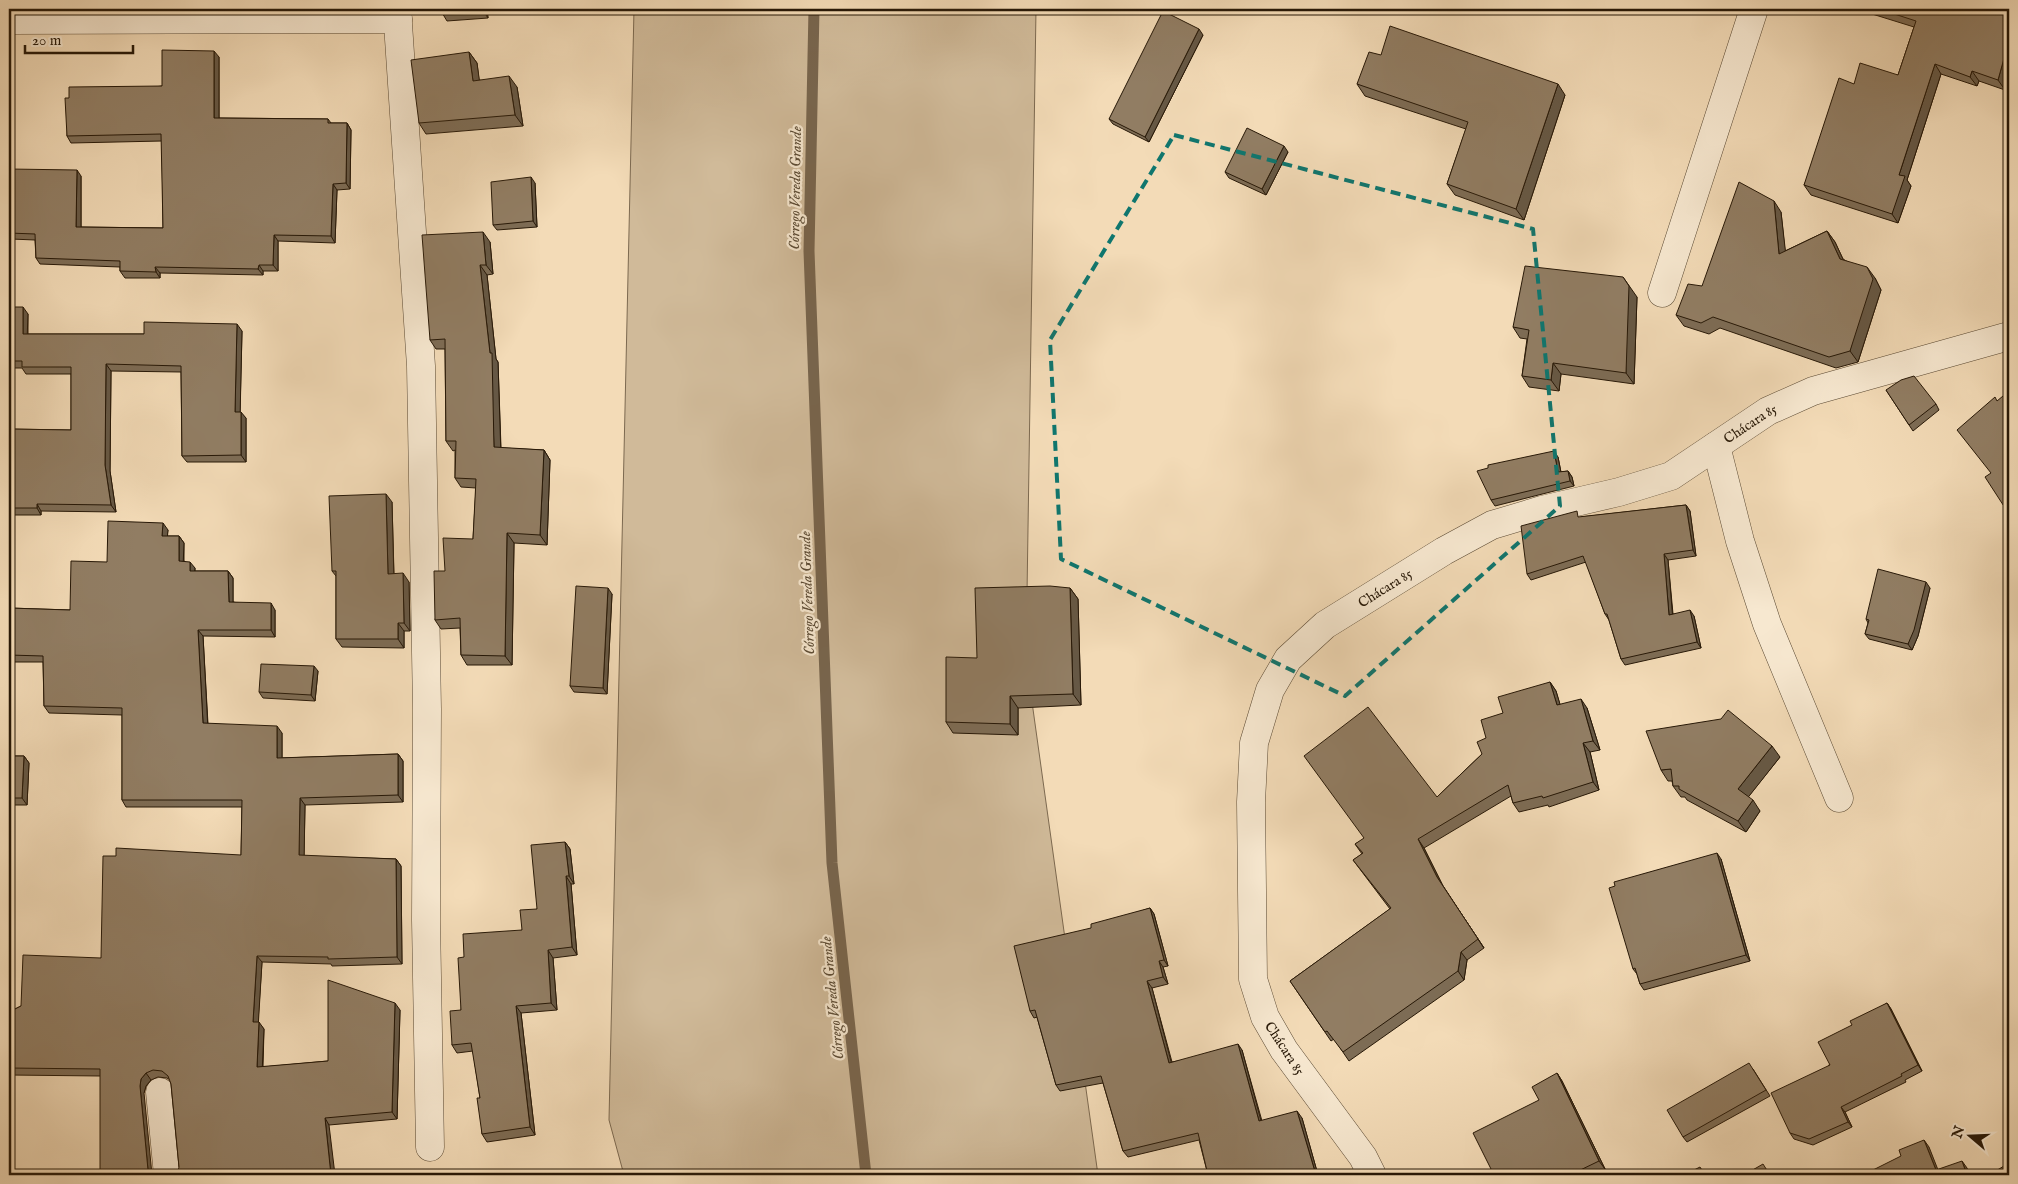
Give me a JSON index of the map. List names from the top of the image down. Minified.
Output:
{"streets":{"street":["Chácara 85"]},"water":["Córrego Vereda Grande"],"scale_bar":"20 m","north":"left"}
